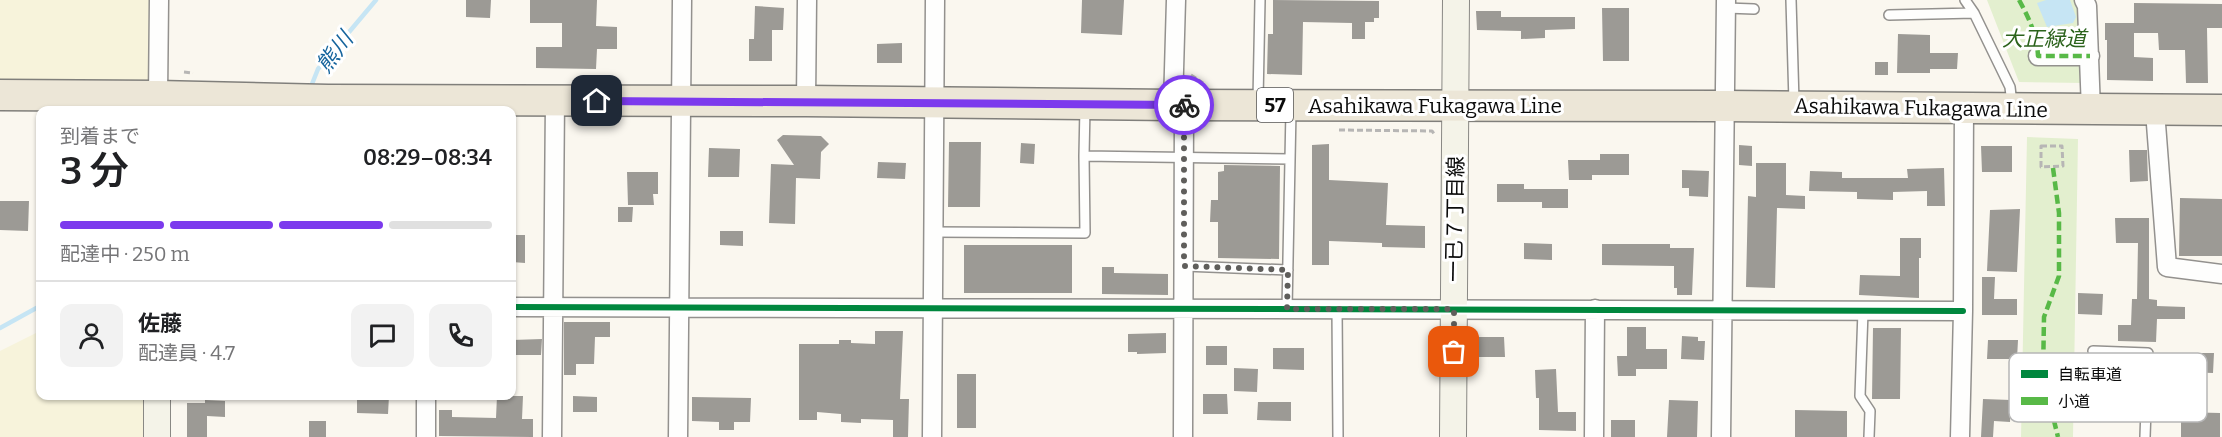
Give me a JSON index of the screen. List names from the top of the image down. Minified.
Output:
{"streets":{"main road":["57","Asahikawa Fukagawa Line"],"street":["一已７丁目線"]},"crossings":[["Asahikawa Fukagawa Line","一已７丁目線"]],"water":["熊川"],"parks":["大正緑道"],"legend":["自転車道","小道"],"page":{"heading":["3 分","到着まで","08:29–08:34"],"panel":["佐藤","配達員 · 4.7"],"bar":"配達中 · 250 m"}}
